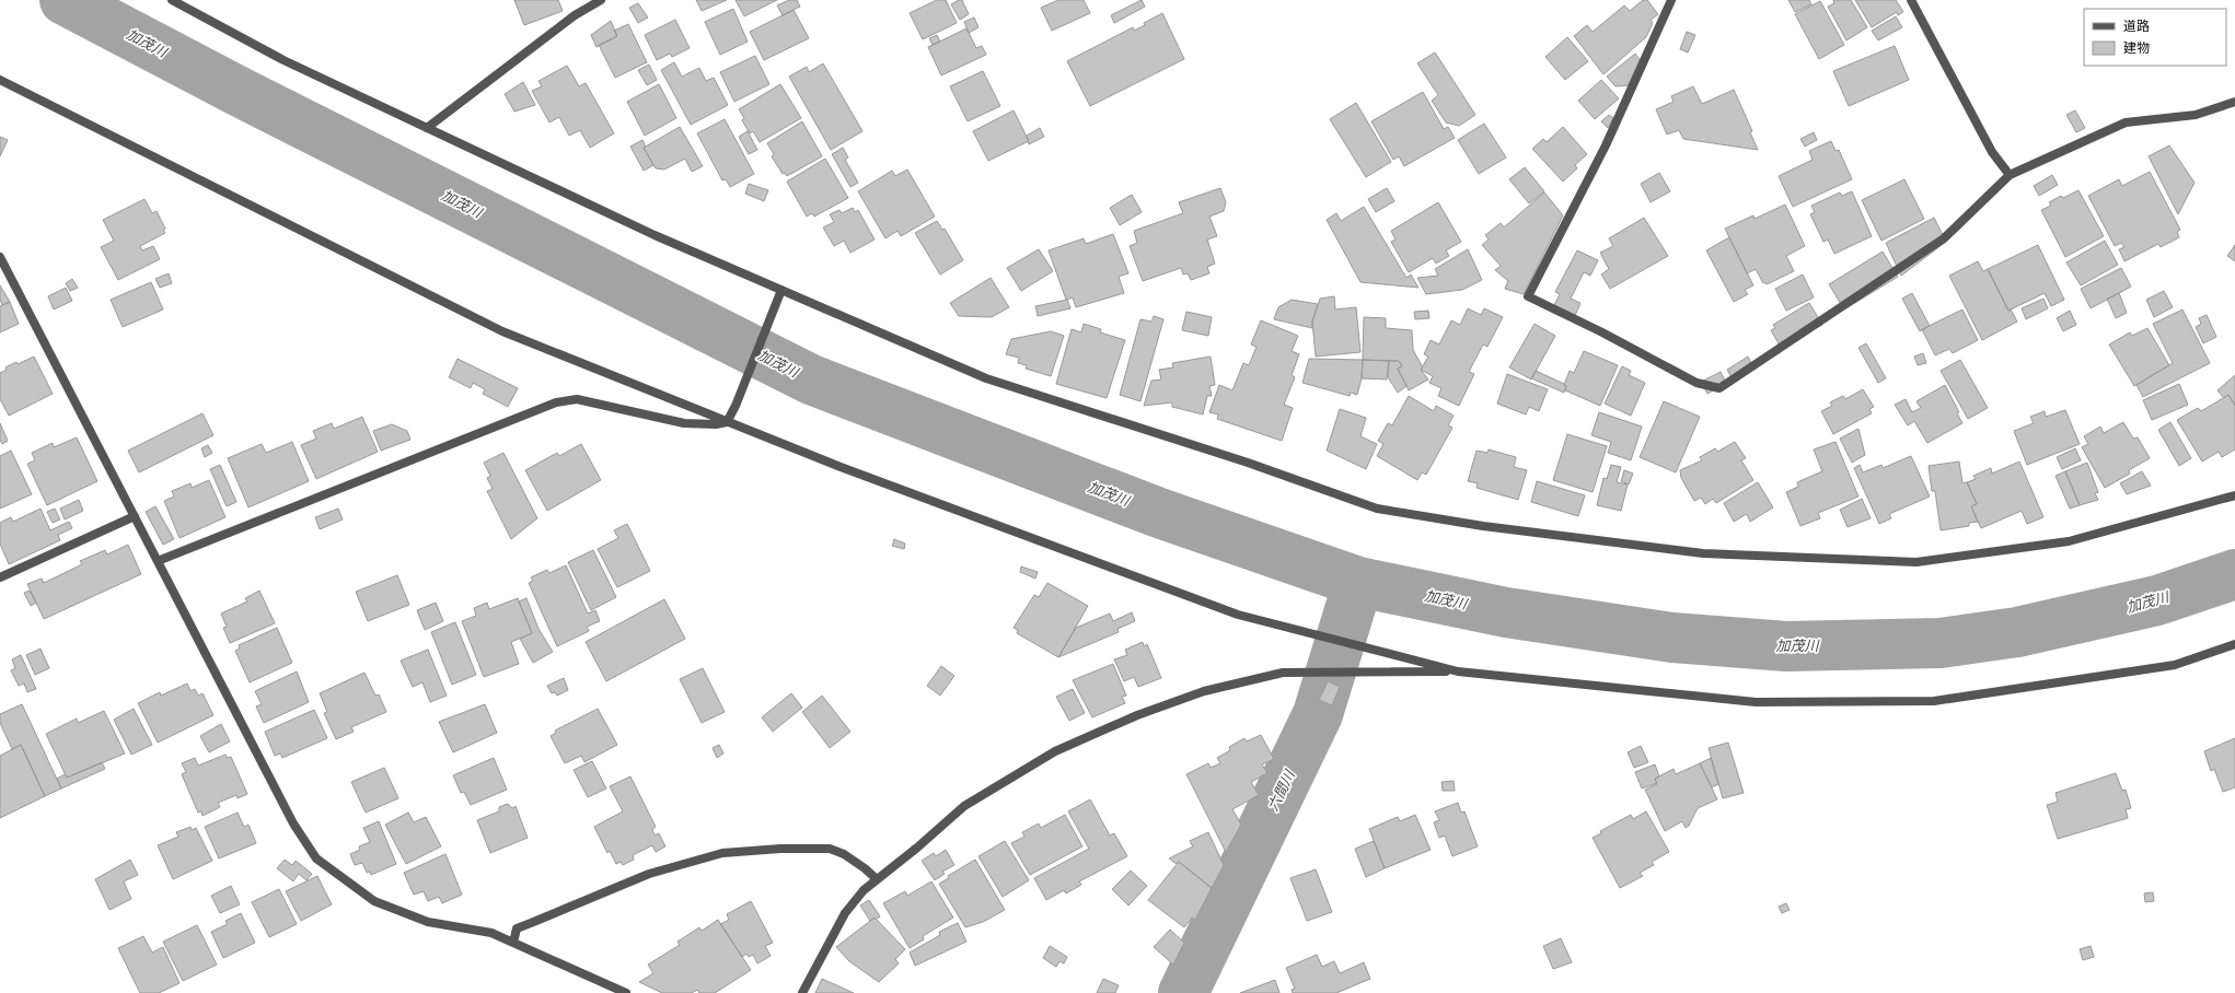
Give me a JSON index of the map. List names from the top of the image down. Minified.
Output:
{"water":["加茂川","六間川"],"legend":["道路","建物"]}
